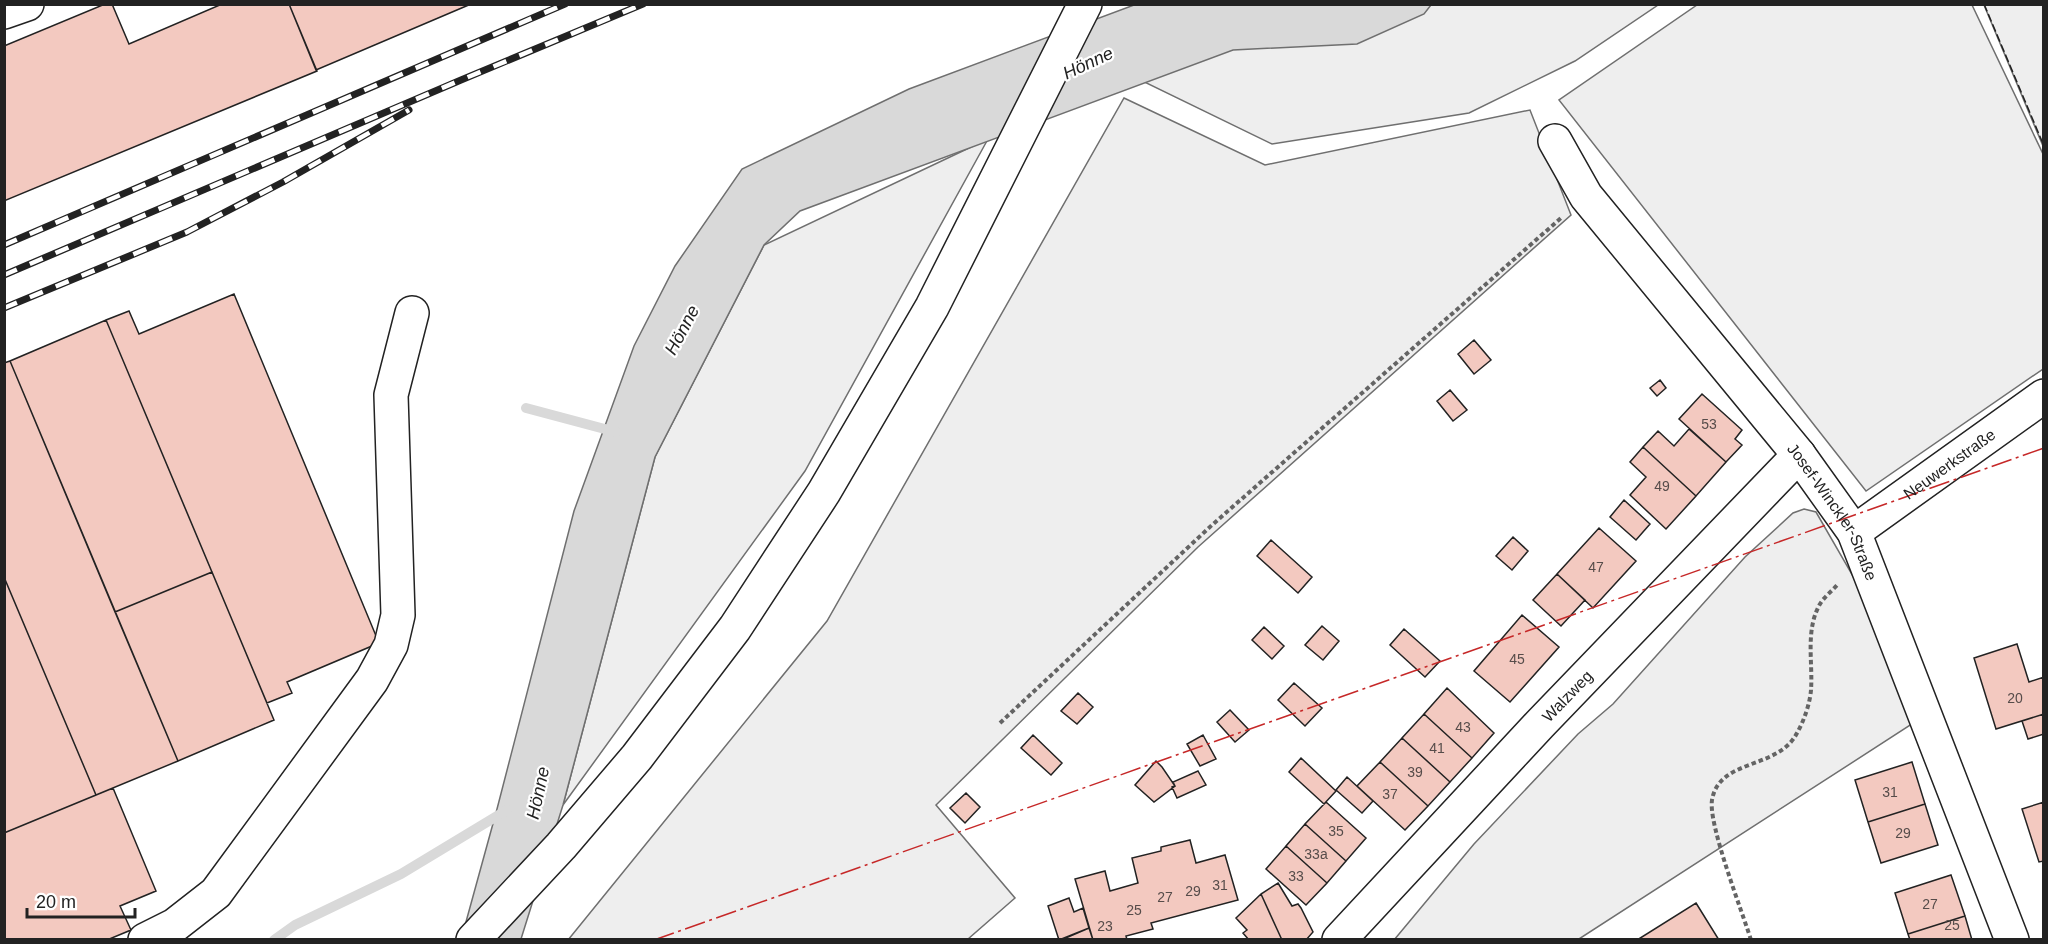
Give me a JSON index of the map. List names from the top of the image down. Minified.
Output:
{"streets":{"street":["Neuwerkstraße","Josef-Winckler-Straße","Walzweg"]},"crossings":[["Neuwerkstraße","Josef-Winckler-Straße"],["Josef-Winckler-Straße","Walzweg"]],"water":["Hönne"],"house_numbers":["53","49","47","45","20","43","41","39","31","37","35","29","33a","33","31","29","27","27","25","25","23"],"scale_bar":"20 m"}
